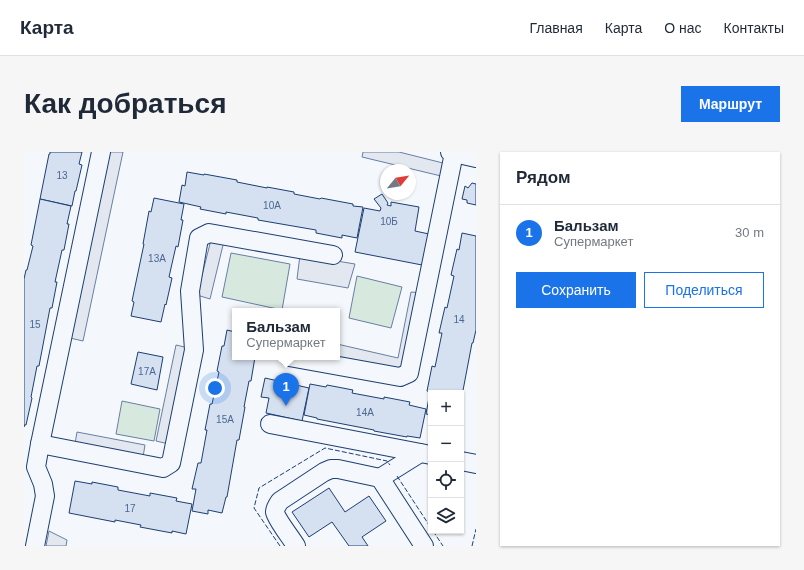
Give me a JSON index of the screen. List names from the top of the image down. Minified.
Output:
{"house_numbers":["13","10А","10Б","13А","14","15","17А","14А","15А","17"],"north":"top right","page":{"header":"Карта","nav":["Главная","Карта","О нас","Контакты"],"buttons":["Маршрут",["Сохранить","Поделиться"]],"title":"Как добраться","heading":"Рядом","list":[{"mark":"1","name":"Бальзам","note":"Супермаркет","value":"30 m"}],"popup":["Бальзам","Супермаркет"],"pins":"1","map_buttons":["+","−"]}}
